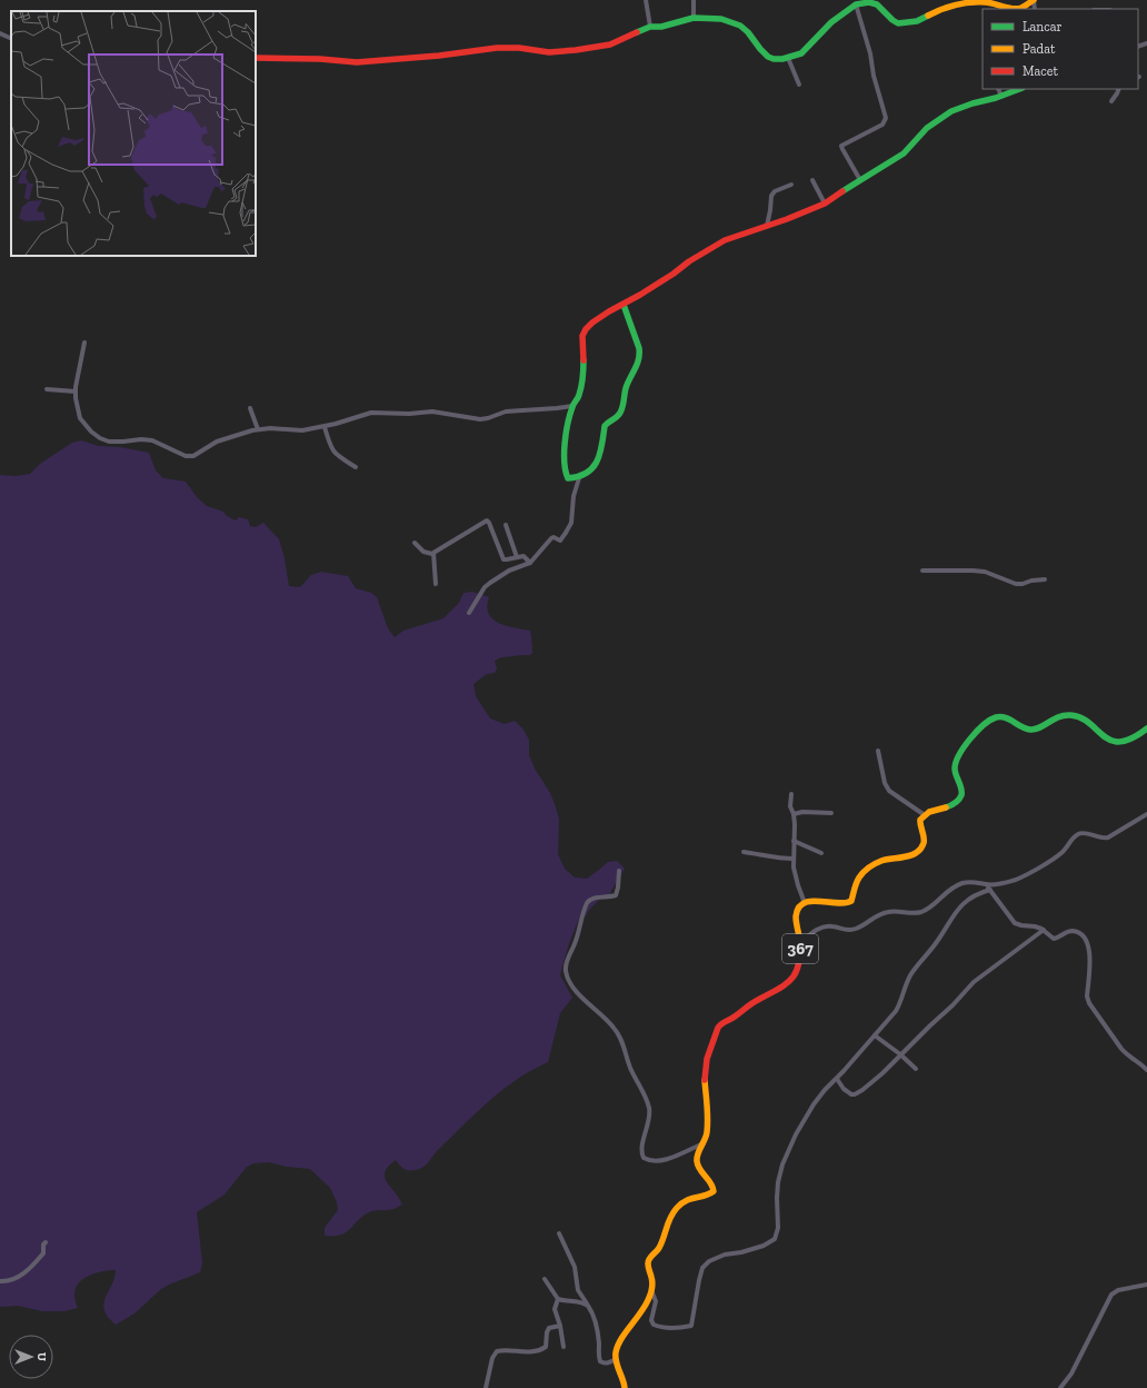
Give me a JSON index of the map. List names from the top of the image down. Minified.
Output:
{"streets":{"street":["367"]},"legend":["Lancar","Padat","Macet"],"north":"right"}
